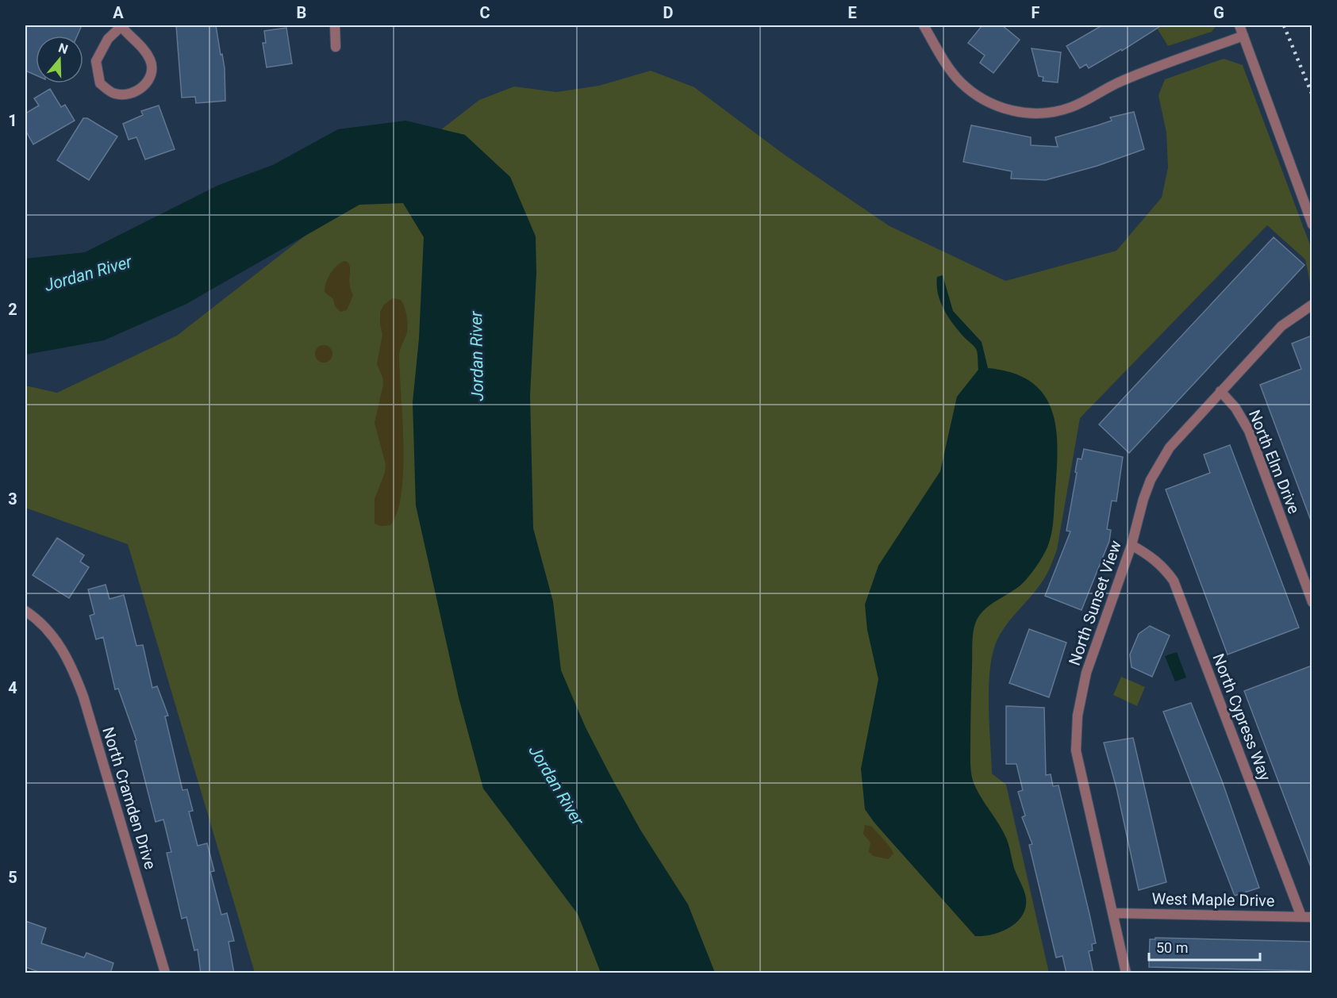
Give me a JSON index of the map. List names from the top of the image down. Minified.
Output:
{"streets":{"street":["North Elm Drive","North Sunset View","North Cypress Way","North Cramden Drive","West Maple Drive"]},"crossings":[["North Elm Drive","North Sunset View"],["North Sunset View","North Cypress Way"],["North Sunset View","West Maple Drive"],["North Cypress Way","West Maple Drive"]],"water":["Jordan River"],"scale_bar":"50 m","north":"top","grid":{"columns":["A","B","C","D","E","F","G"],"rows":["1","2","3","4","5"]}}
